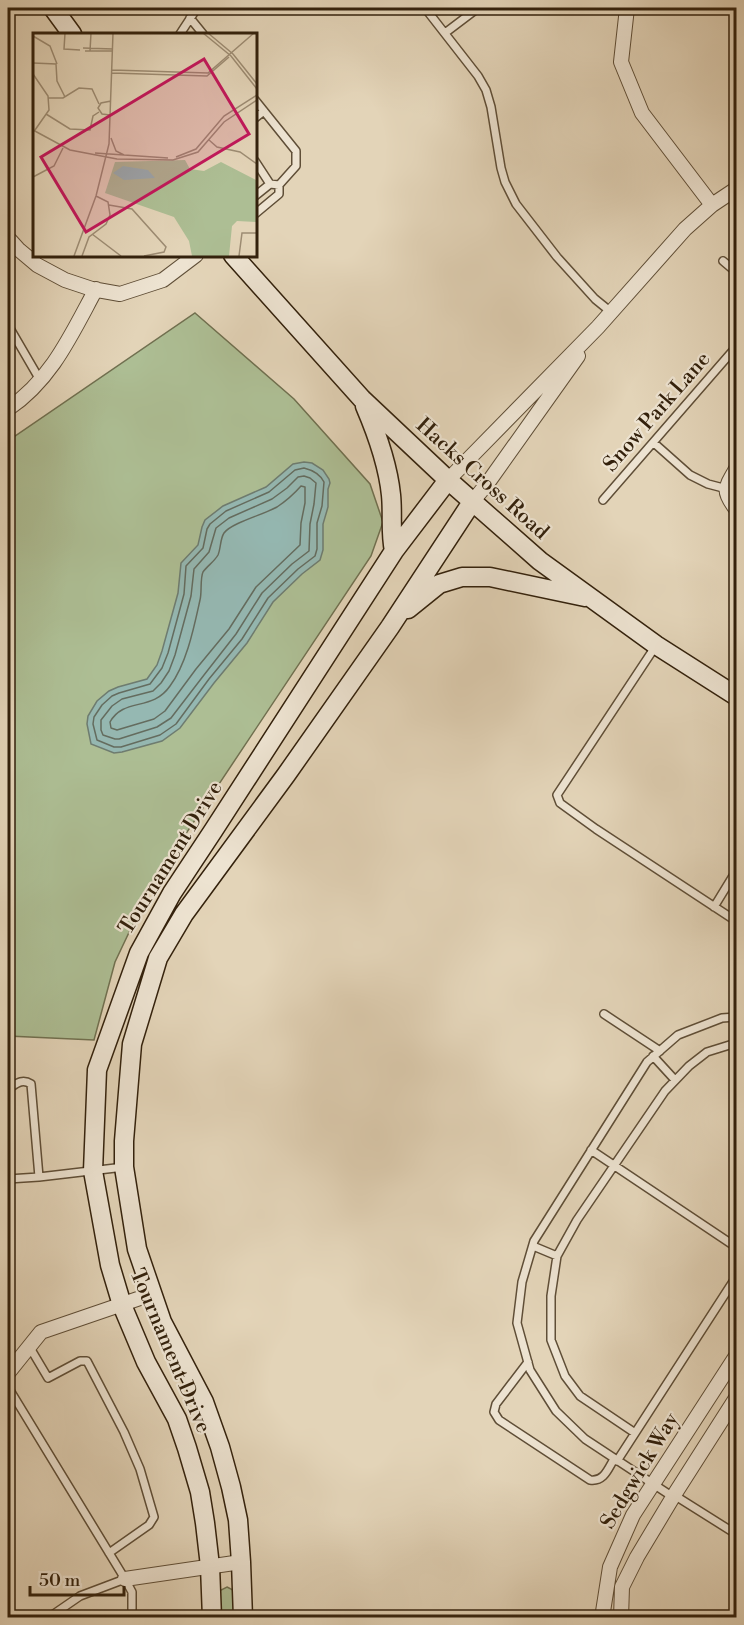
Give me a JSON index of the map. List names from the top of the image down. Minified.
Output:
{"streets":{"street":["Hacks Cross Road","Tournament Drive","Sedgwick Way"],"lane":["Snow Park Lane"]},"crossings":[["Hacks Cross Road","Tournament Drive"]],"scale_bar":"50 m"}
